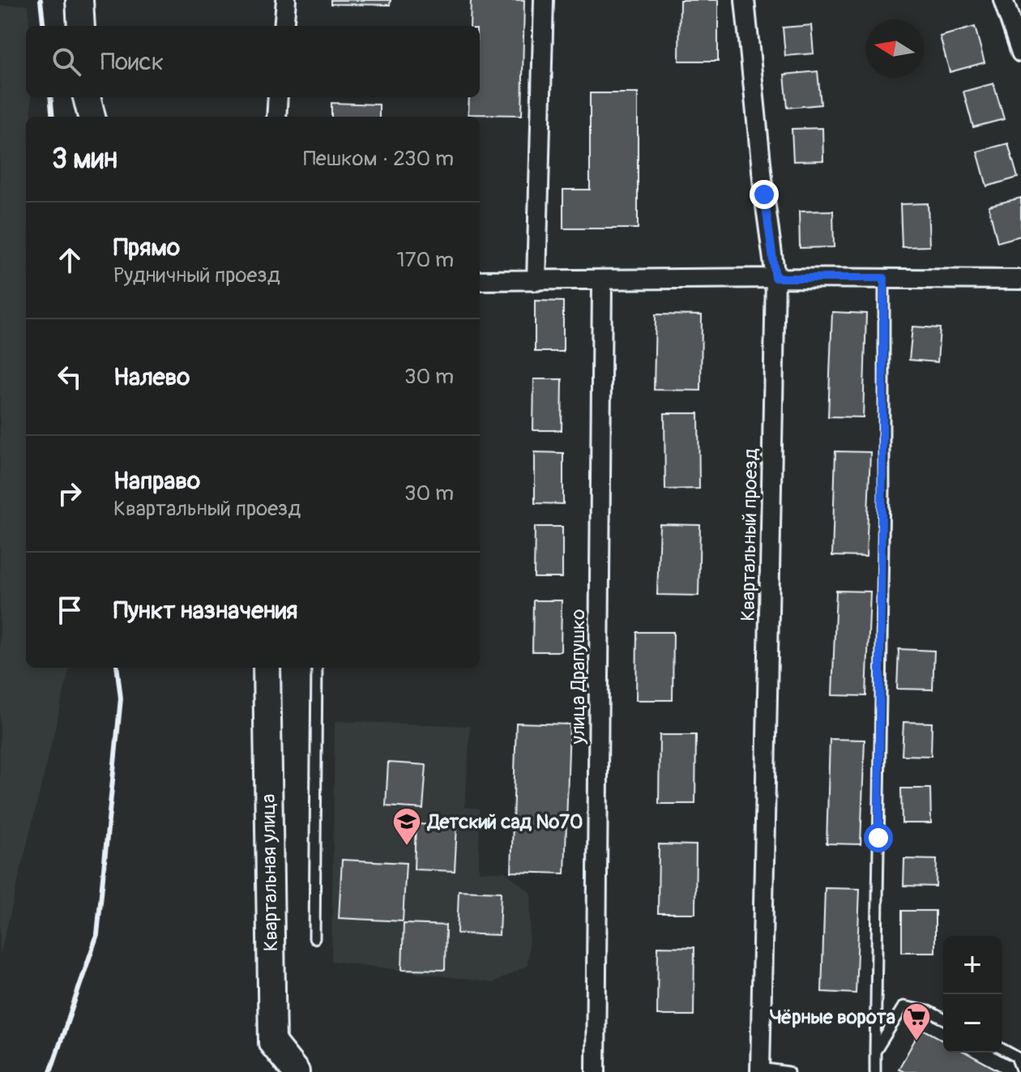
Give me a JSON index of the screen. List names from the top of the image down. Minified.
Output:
{"streets":{"street":["Квартальный проезд","улица Драпушко","Квартальная улица"]},"places":{"school or university":["Детский сад №70"],"supermarket":["Чёрные ворота"]},"north":"left","page":{"search":"Поиск","heading":["3 мин","Пешком · 230 m"],"list":[["Прямо","Рудничный проезд","170 m"],["Налево","30 m"],["Направо","Квартальный проезд","30 m"],"Пункт назначения"],"map_buttons":["+","−"]}}
